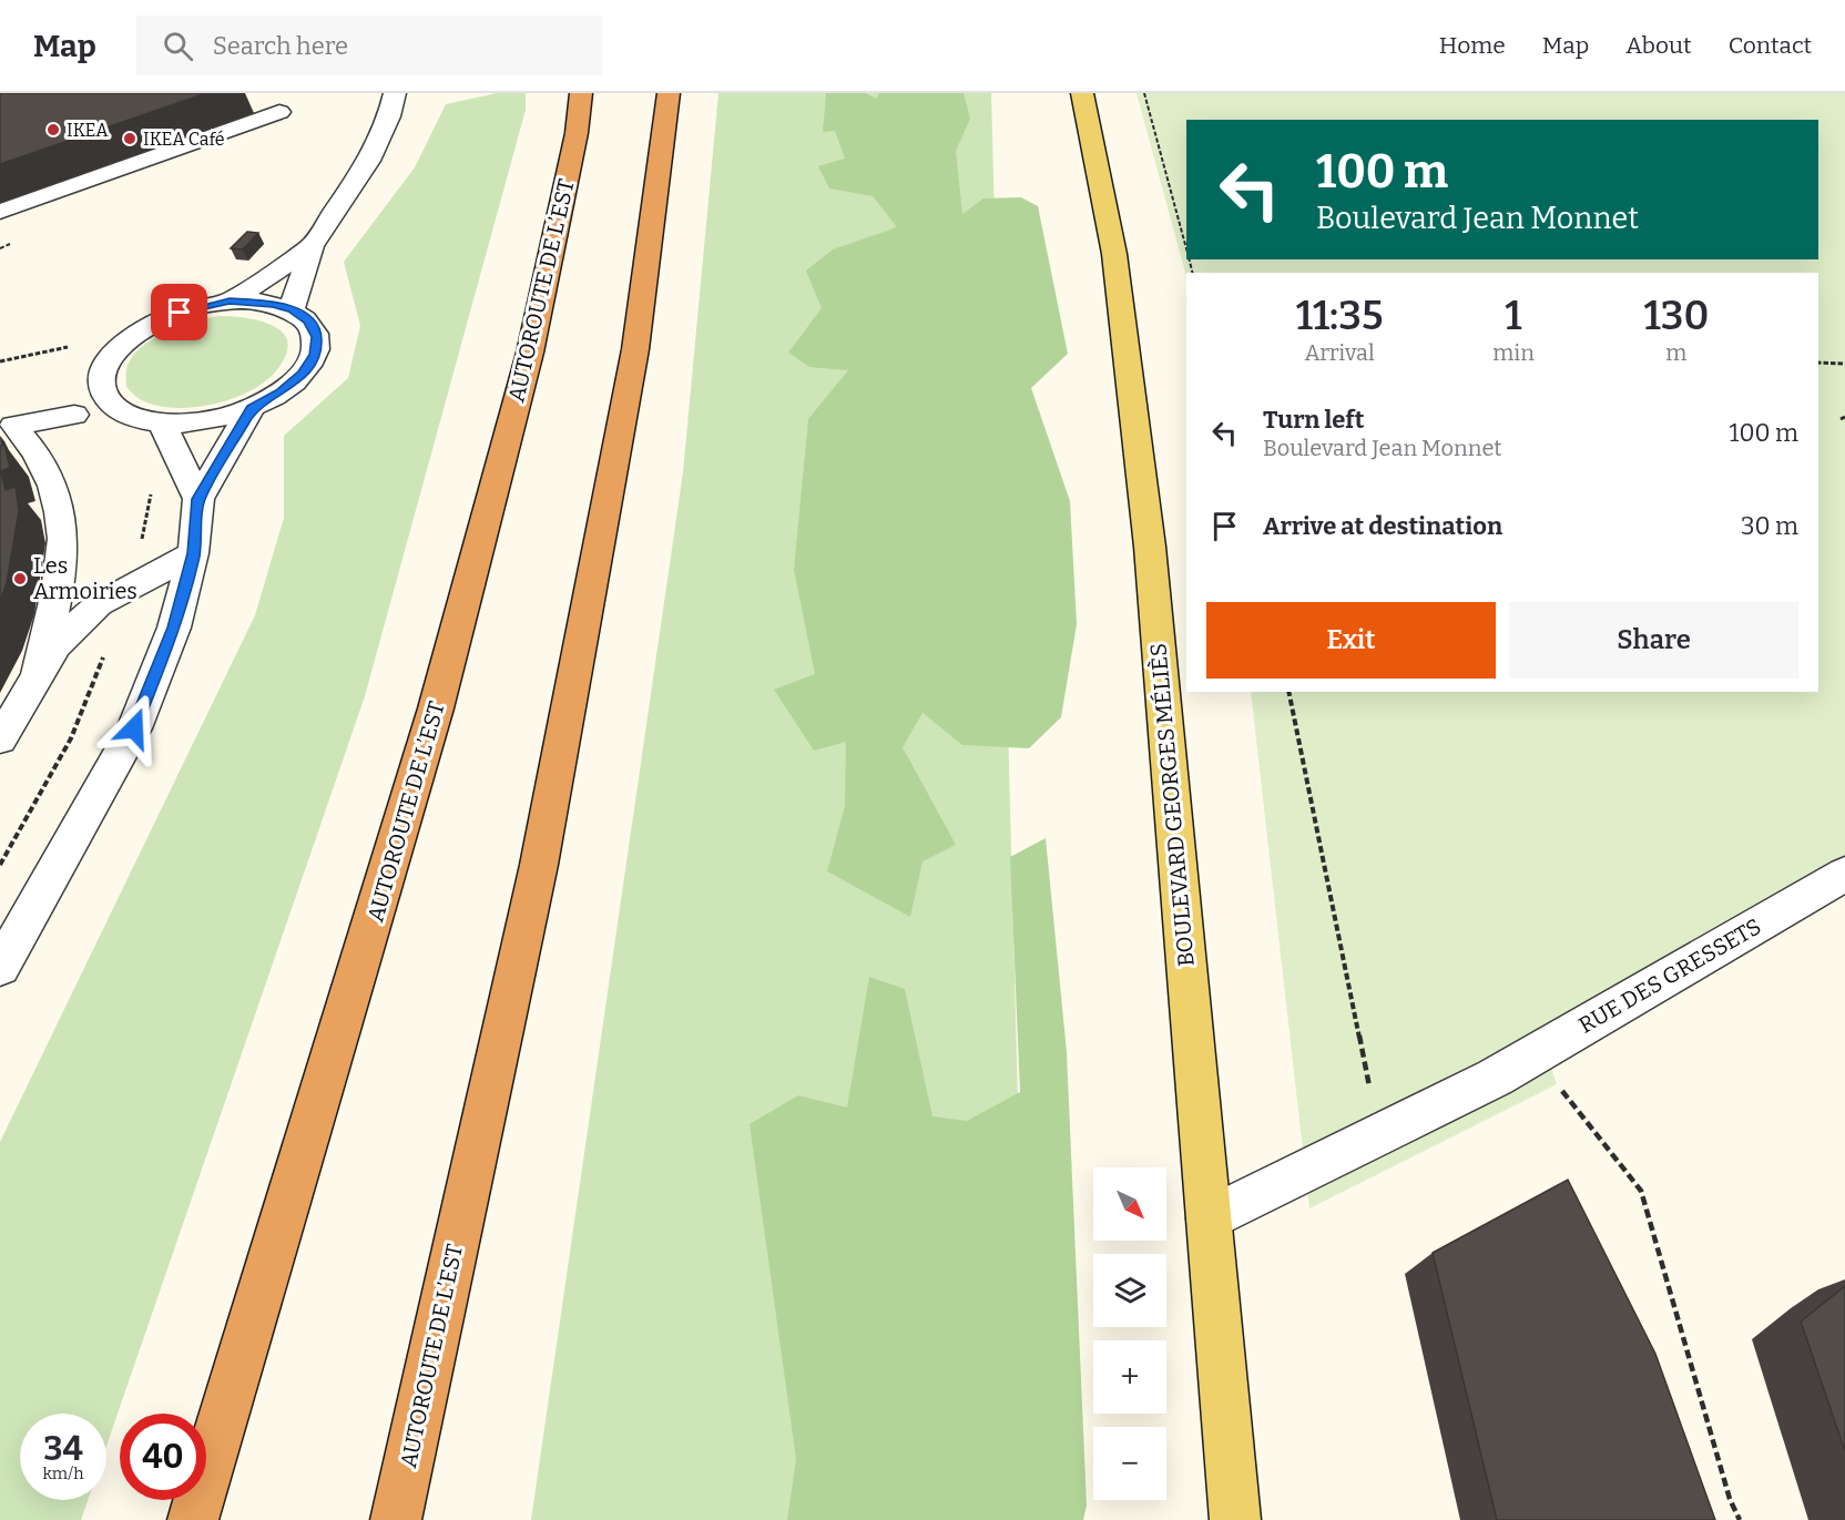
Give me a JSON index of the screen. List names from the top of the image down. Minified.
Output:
{"streets":{"highway":["AUTOROUTE DE L’EST"],"main road":["BOULEVARD GEORGES MÉLIÈS"],"street":["RUE DES GRESSETS"]},"crossings":[["BOULEVARD GEORGES MÉLIÈS","RUE DES GRESSETS"]],"places":["IKEA","IKEA Café","Les Armoiries"],"north":"bottom right","page":{"header":"Map","search":"Search here","nav":["Home","Map","About","Contact"],"turn":["100 m","Boulevard Jean Monnet"],"eta":["11:35","Arrival","1","min","130","m"],"list":[{"name":"Turn left","note":"Boulevard Jean Monnet","value":"100 m"},{"name":"Arrive at destination","value":"30 m"}],"buttons":["Exit","Share"],"map_buttons":["+","−"],"speed":"34 km/h","limit":"40"}}
